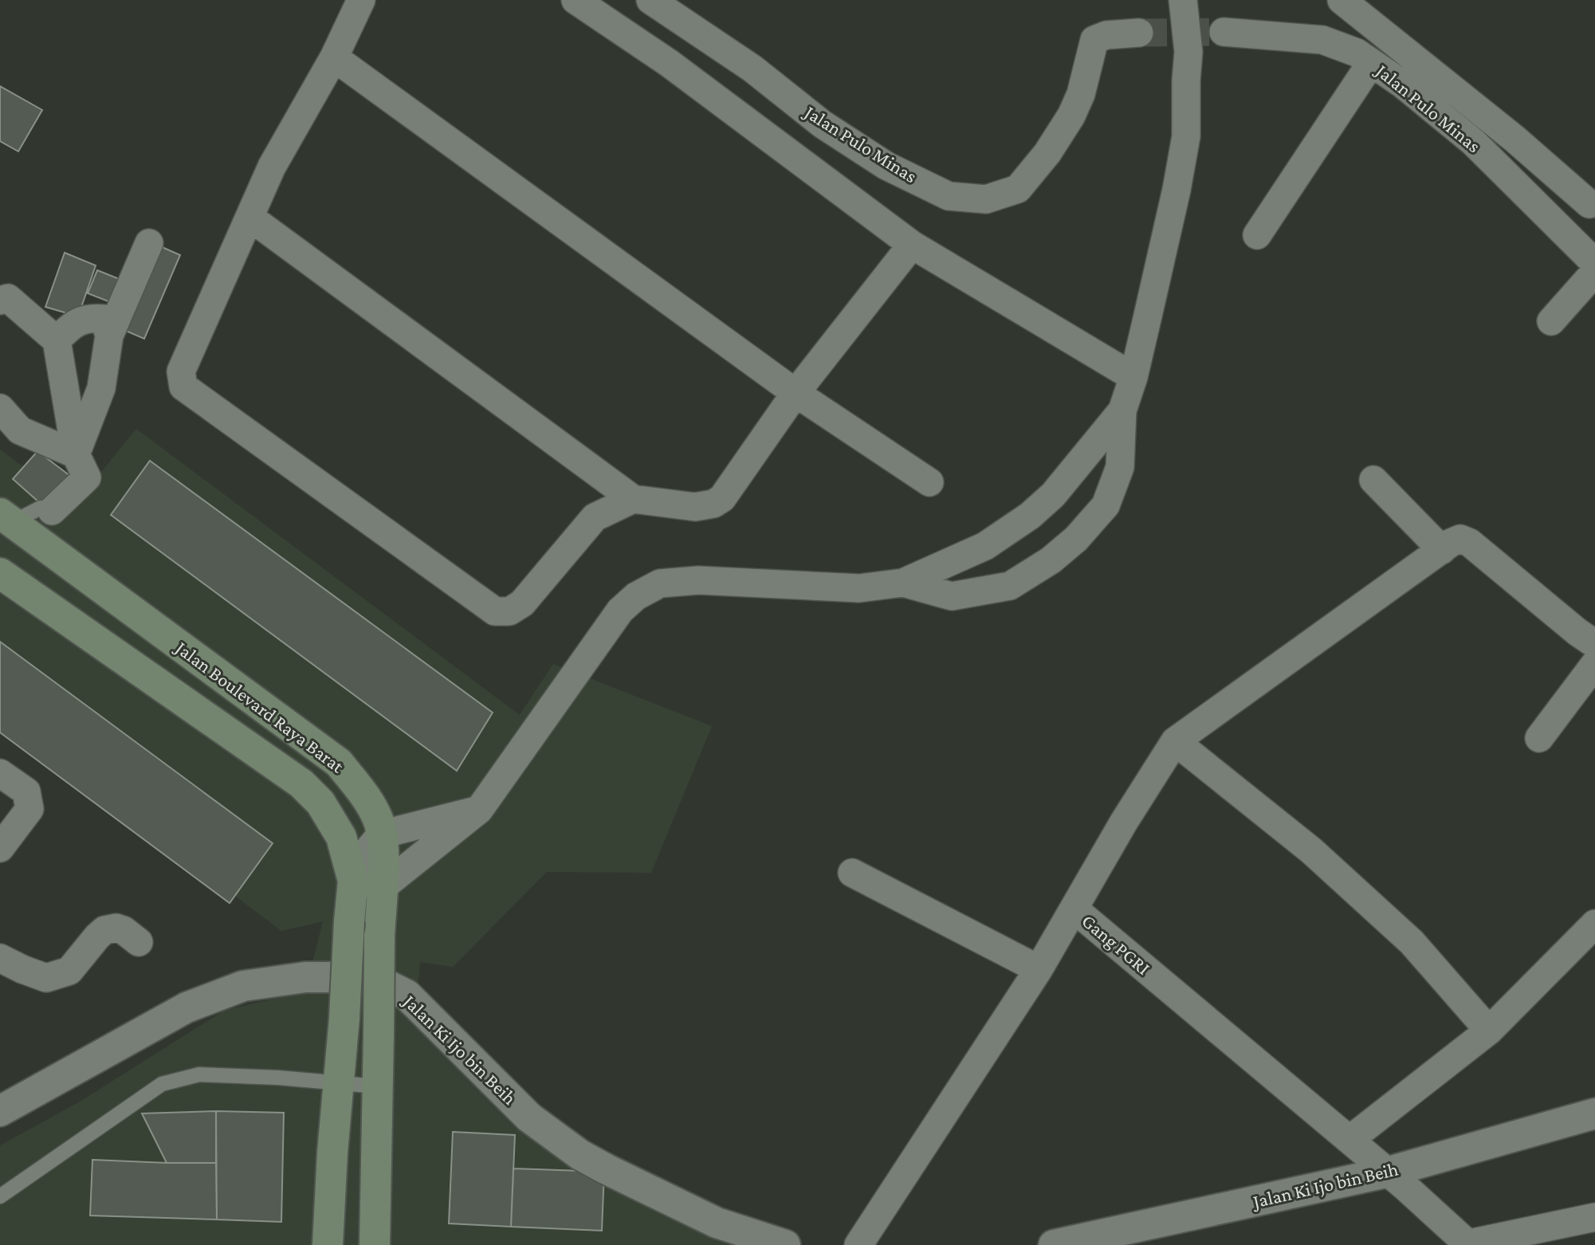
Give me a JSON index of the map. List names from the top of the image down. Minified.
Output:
{"streets":{"main road":["Jalan Boulevard Raya Barat"],"street":["Jalan Pulo Minas","Gang PGRI","Jalan Ki Ijo bin Beih"]},"crossings":[["Gang PGRI","Jalan Ki Ijo bin Beih"]]}
